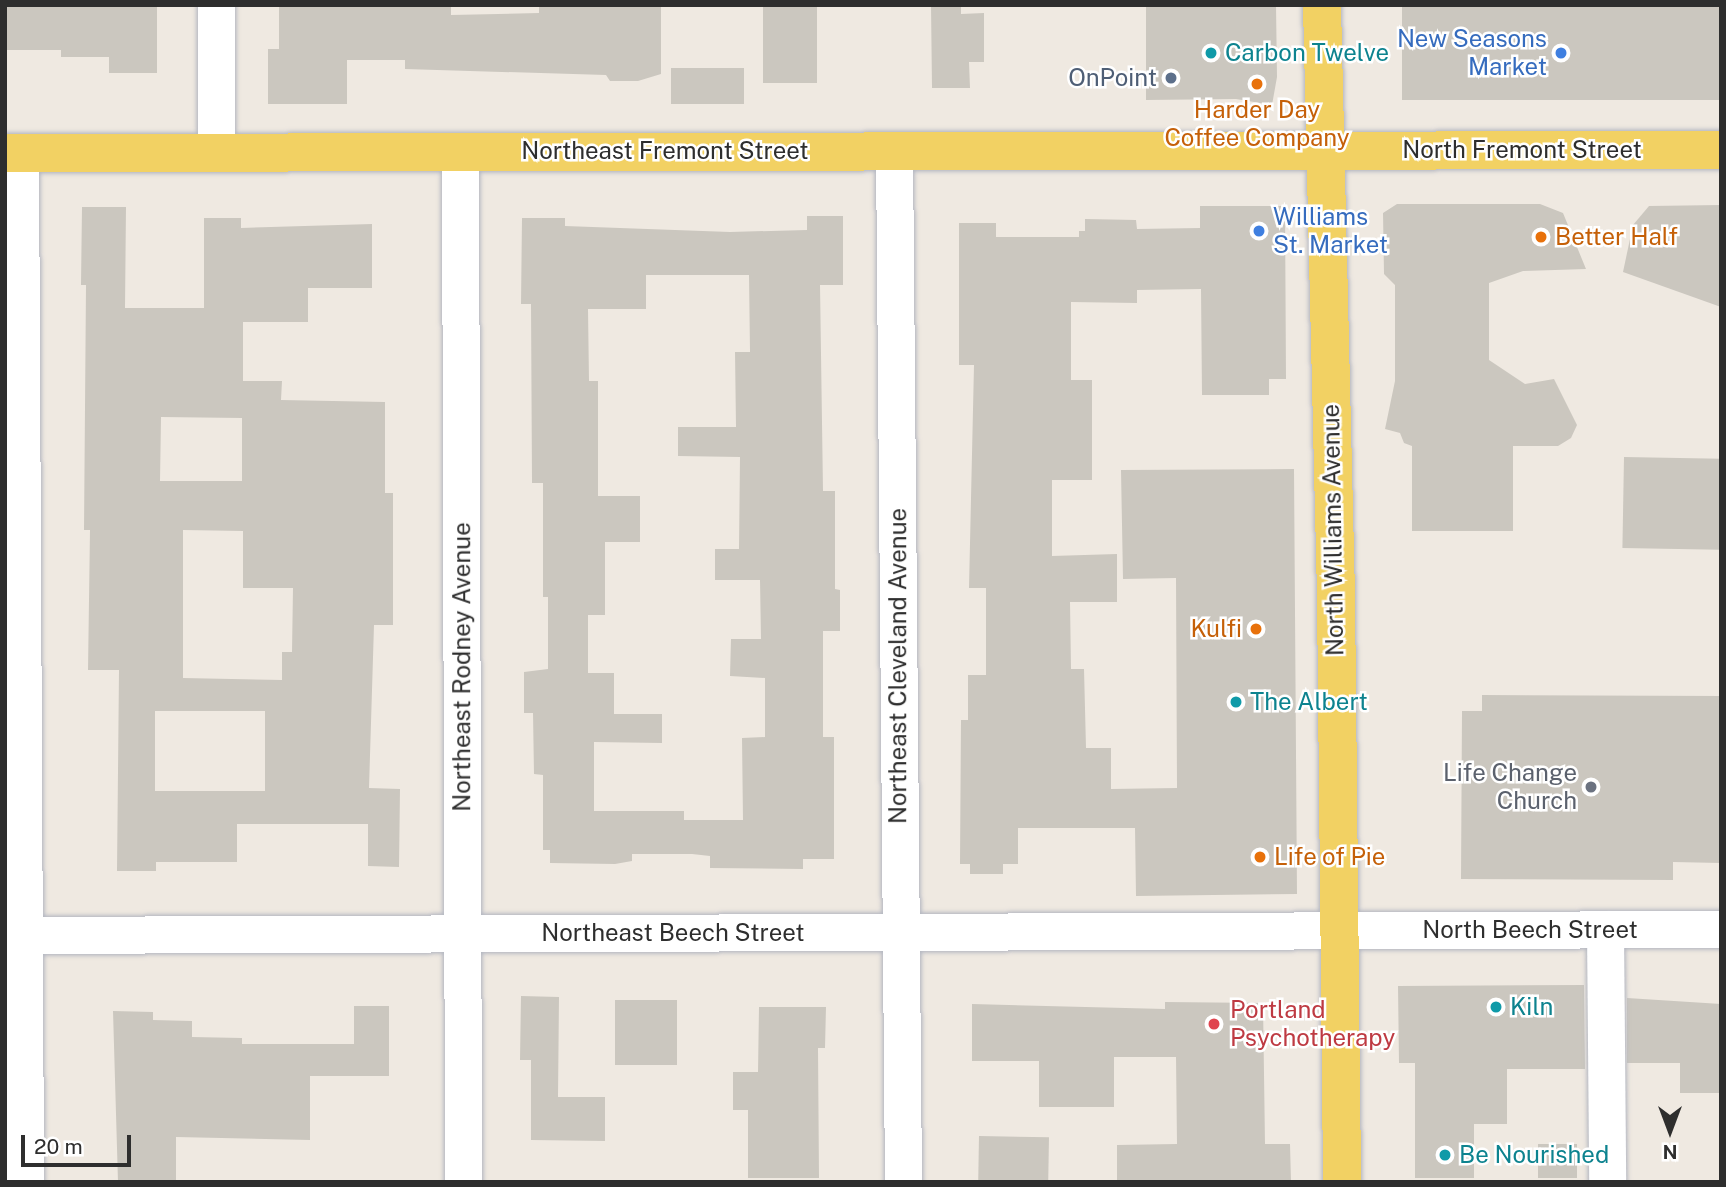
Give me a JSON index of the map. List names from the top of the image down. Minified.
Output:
{"streets":{"main road":["North Fremont Street","Northeast Fremont Street","North Williams Avenue"],"street":["Northeast Cleveland Avenue","Northeast Rodney Avenue","North Beech Street","Northeast Beech Street"]},"crossings":[["North Fremont Street","Northeast Fremont Street"],["North Fremont Street","North Williams Avenue"],["Northeast Fremont Street","North Williams Avenue"],["Northeast Fremont Street","Northeast Cleveland Avenue"],["Northeast Fremont Street","Northeast Rodney Avenue"],["North Williams Avenue","North Beech Street"],["North Williams Avenue","Northeast Beech Street"],["Northeast Cleveland Avenue","Northeast Beech Street"],["Northeast Rodney Avenue","Northeast Beech Street"],["North Beech Street","Northeast Beech Street"]],"places":["Carbon Twelve","New Seasons Market","OnPoint","Harder Day Coffee Company","Williams St. Market","Better Half","Kulfi","The Albert","Life Change Church","Life of Pie","Kiln","Portland Psychotherapy","Be Nourished"],"scale_bar":"20 m","north":"bottom"}
